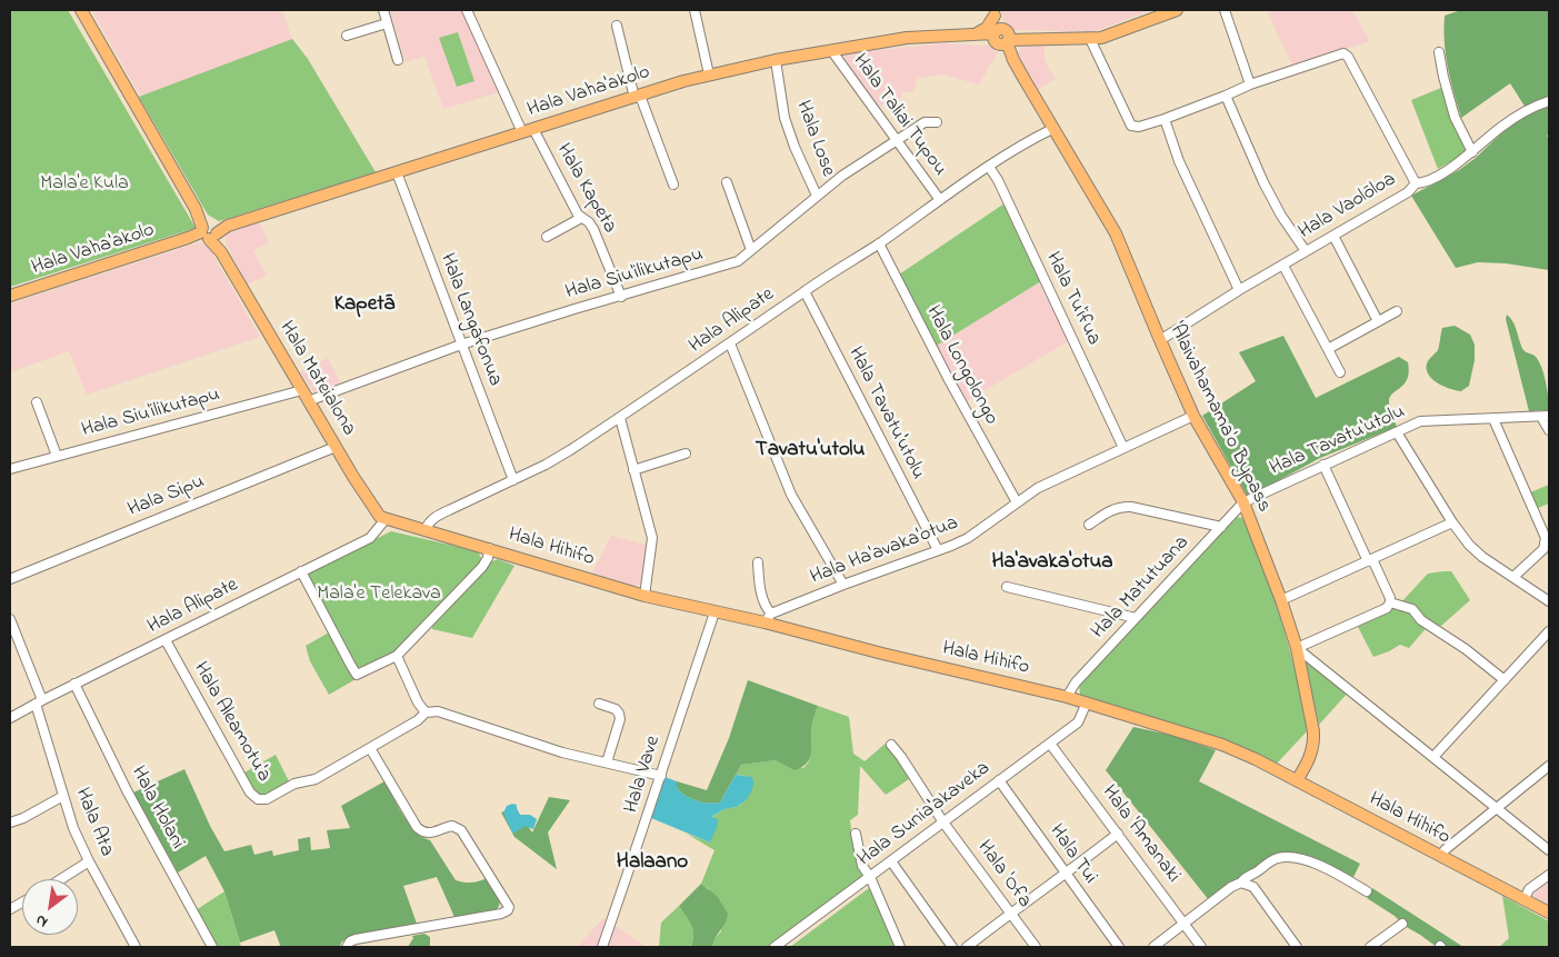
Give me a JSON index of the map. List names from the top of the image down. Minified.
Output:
{"streets":{"main road":["Hala Vaha'akolo","Hala Mateialona","'Alaivahamama'o Bypass","Hala Hihifo"],"street":["Hala Taliai Tupou","Hala Lose","Hala Kapeta","Hala Vaolōloa","Hala Siu'ilikutapu","Hala Tu'ifua","Hala Langafonua","Hala Alipate","Hala Longolongo","Hala Tavatu'utolu","Hala Sipu","Hala Ha'avaka'otua","Hala Matutuana","Hala Aleamotu'a","Hala Vave","Hala Holani","Hala Sunia'akaveka","Hala Ata","Hala 'Amanaki","Hala Tui","Hala 'Ofa"]},"crossings":[["Hala Vaha'akolo","Hala Taliai Tupou"],["Hala Vaha'akolo","Hala Lose"],["Hala Vaha'akolo","Hala Kapeta"],["Hala Vaha'akolo","Hala Langafonua"],["Hala Vaha'akolo","Hala Mateialona"],["Hala Vaha'akolo","'Alaivahamama'o Bypass"],["Hala Taliai Tupou","Hala Siu'ilikutapu"],["Hala Taliai Tupou","Hala Alipate"],["Hala Lose","Hala Siu'ilikutapu"],["Hala Kapeta","Hala Siu'ilikutapu"],["Hala Vaolōloa","'Alaivahamama'o Bypass"],["Hala Siu'ilikutapu","Hala Langafonua"],["Hala Siu'ilikutapu","Hala Mateialona"],["Hala Tu'ifua","Hala Alipate"],["Hala Tu'ifua","Hala Ha'avaka'otua"],["Hala Langafonua","Hala Alipate"],["Hala Alipate","Hala Longolongo"],["Hala Alipate","Hala Mateialona"],["Hala Alipate","Hala Tavatu'utolu"],["Hala Alipate","'Alaivahamama'o Bypass"],["Hala Alipate","Hala Hihifo"],["Hala Alipate","Hala Aleamotu'a"],["Hala Alipate","Hala Holani"],["Hala Alipate","Hala Ata"],["Hala Longolongo","Hala Ha'avaka'otua"],["Hala Mateialona","Hala Sipu"],["Hala Mateialona","Hala Hihifo"],["Hala Tavatu'utolu","'Alaivahamama'o Bypass"],["Hala Tavatu'utolu","Hala Ha'avaka'otua"],["Hala Tavatu'utolu","Hala Matutuana"],["'Alaivahamama'o Bypass","Hala Hihifo"],["'Alaivahamama'o Bypass","Hala Ha'avaka'otua"],["'Alaivahamama'o Bypass","Hala Matutuana"],["Hala Hihifo","Hala Ha'avaka'otua"],["Hala Hihifo","Hala Matutuana"],["Hala Hihifo","Hala Vave"],["Hala Hihifo","Hala Sunia'akaveka"],["Hala Sunia'akaveka","Hala 'Amanaki"],["Hala Sunia'akaveka","Hala Tui"],["Hala Sunia'akaveka","Hala 'Ofa"]],"districts":["Kapetā","Tavatu'utolu","Ha'avaka'otua","Halaano"],"parks":["Mala'e Kula","Mala'e Telekava"],"north":"bottom left"}
